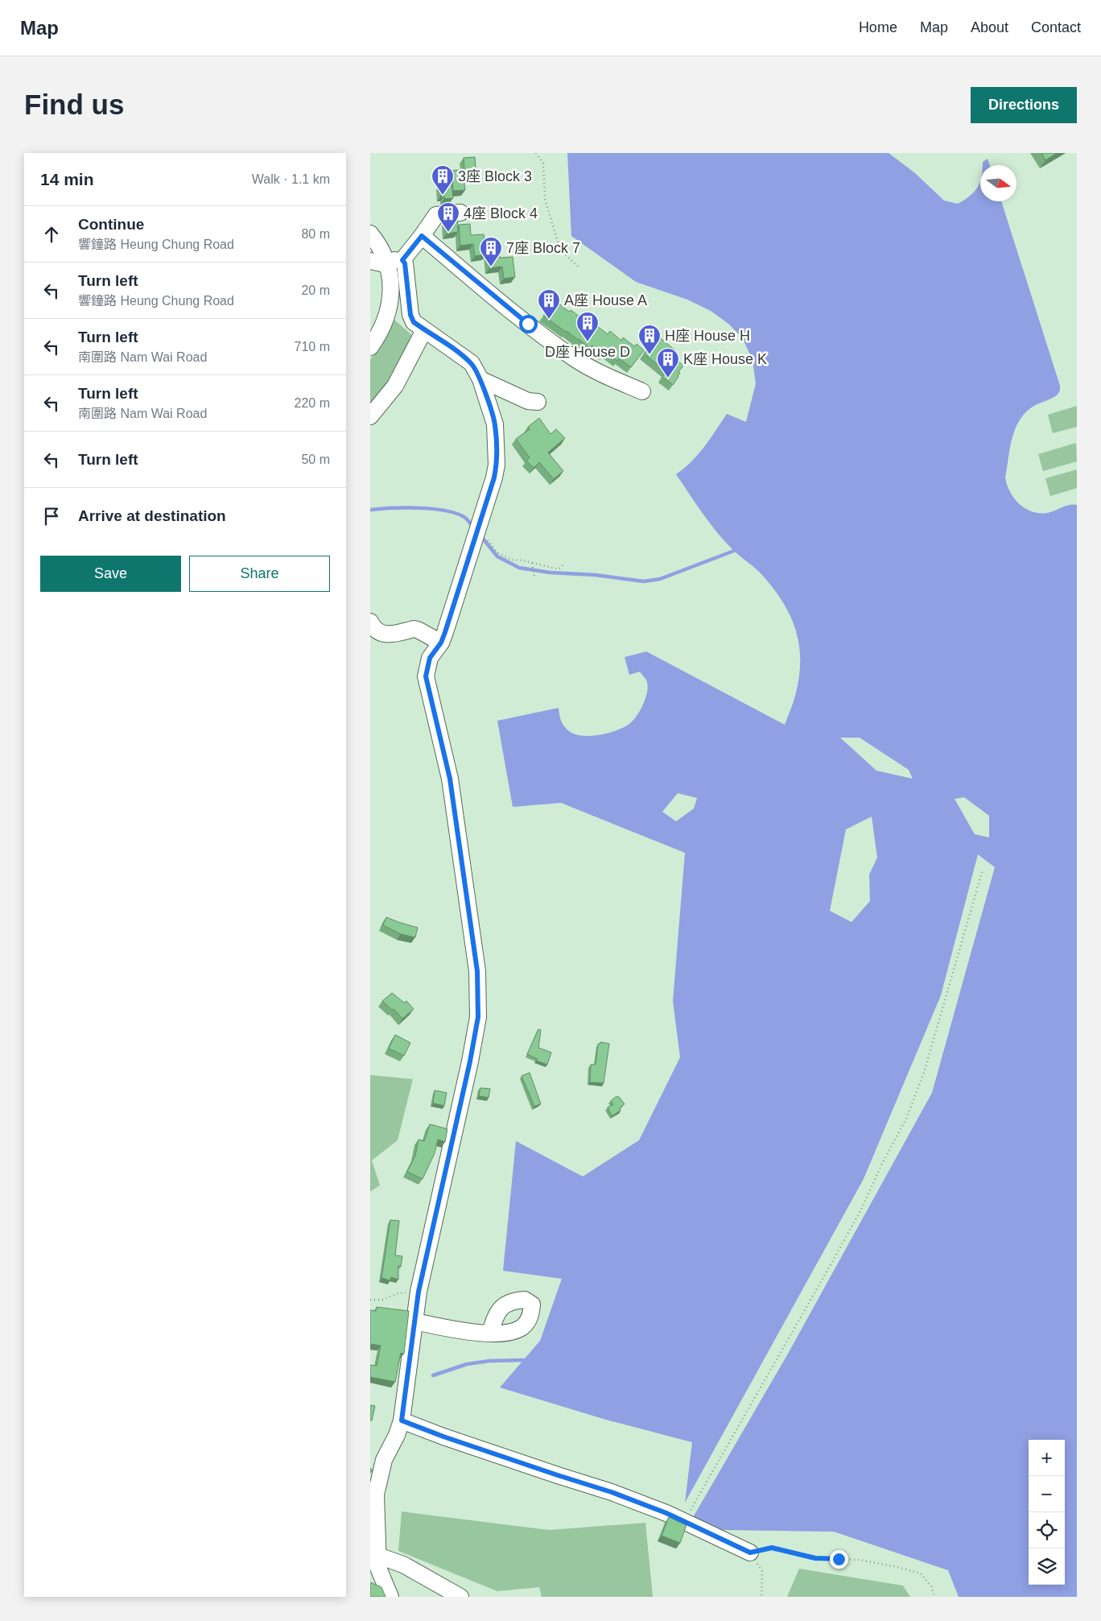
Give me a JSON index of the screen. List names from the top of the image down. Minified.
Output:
{"places":{"building":["3座 Block 3","4座 Block 4","7座 Block 7","A座 House A","D座 House D","H座 House H","K座 House K"]},"north":"right","page":{"header":"Map","nav":["Home","Map","About","Contact"],"buttons":["Directions",["Save","Share"]],"title":"Find us","heading":["14 min","Walk · 1.1 km"],"list":[["Continue","響鐘路 Heung Chung Road","80 m"],["Turn left","響鐘路 Heung Chung Road","20 m"],["Turn left","南圍路 Nam Wai Road","710 m"],["Turn left","南圍路 Nam Wai Road","220 m"],["Turn left","50 m"],"Arrive at destination"],"map_buttons":["+","−"]}}
